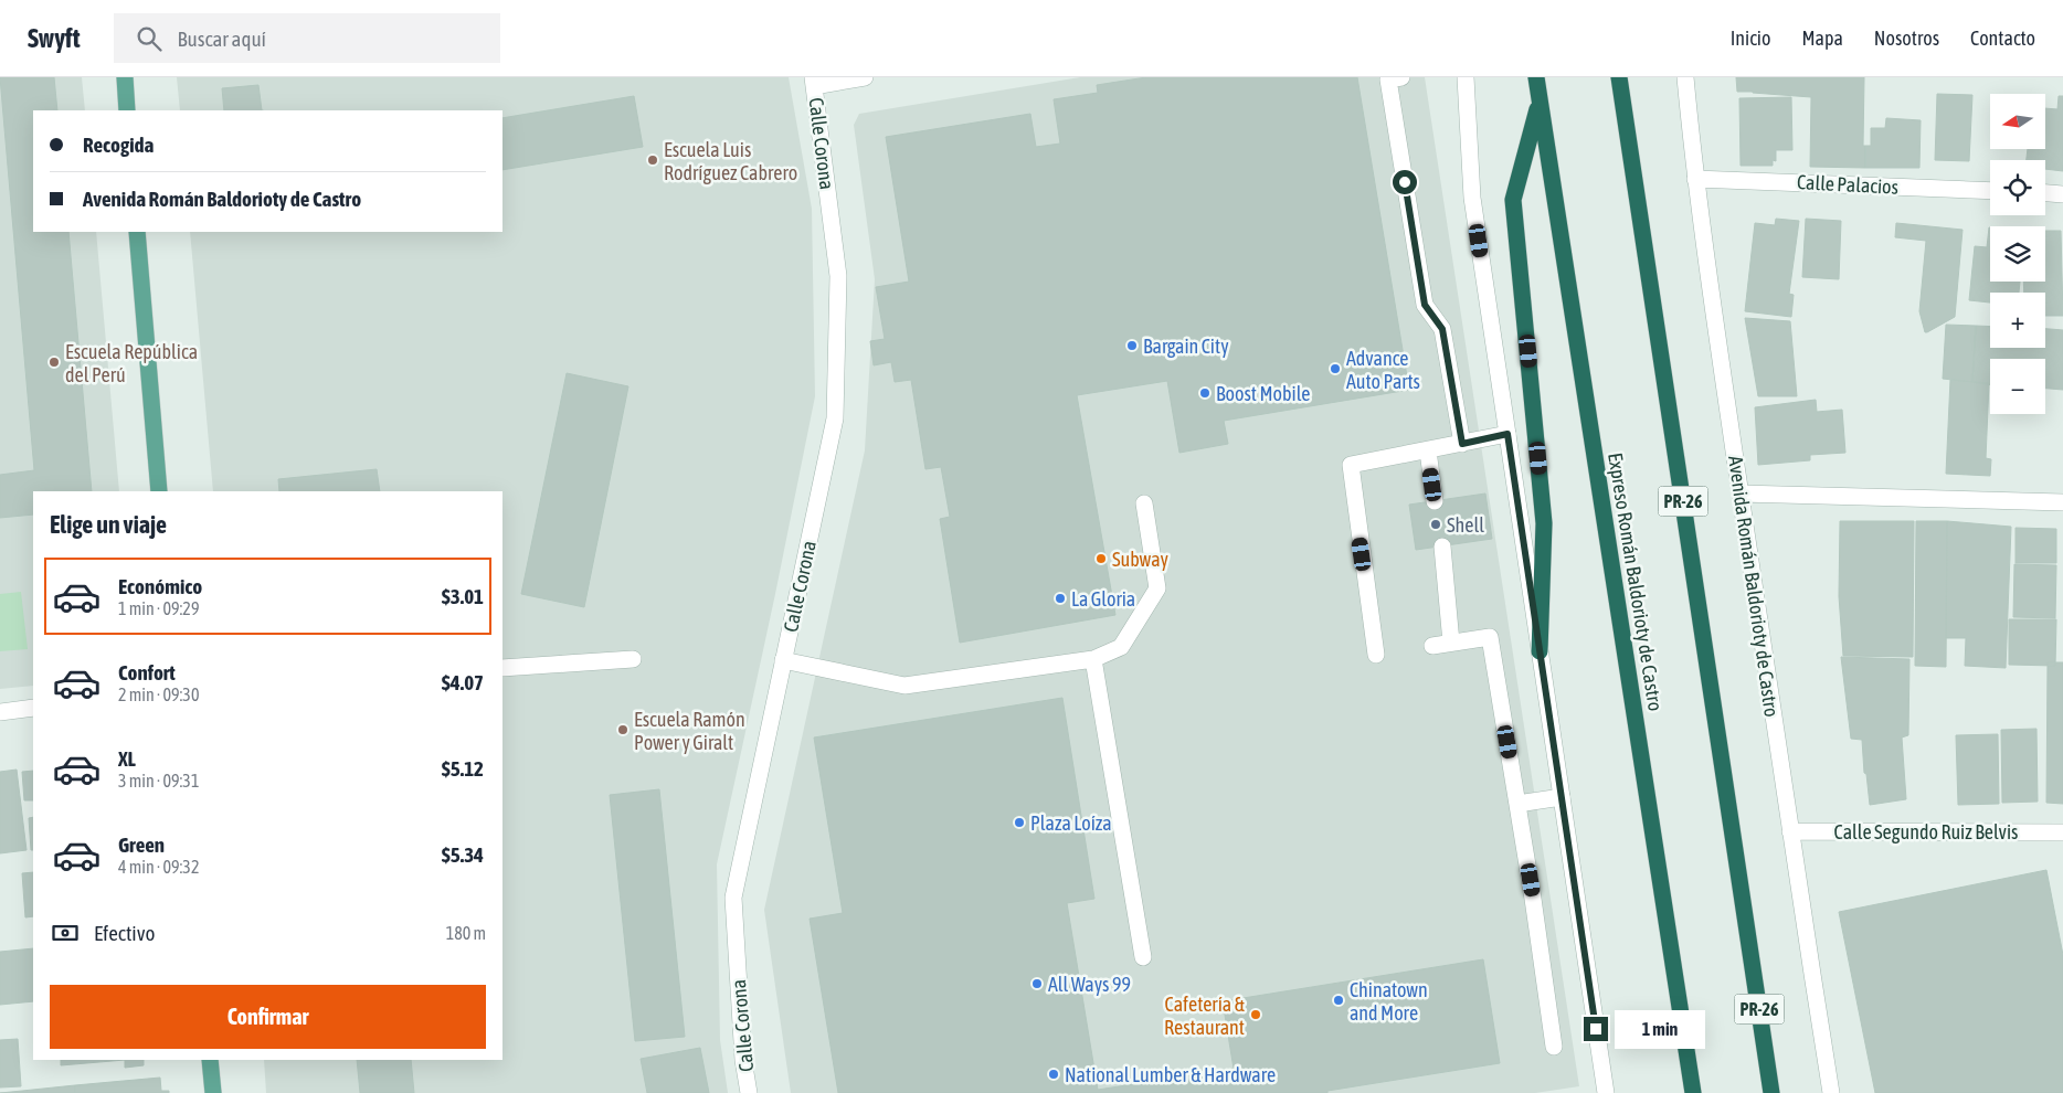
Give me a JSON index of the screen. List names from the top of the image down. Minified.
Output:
{"streets":{"highway":["PR-26","Expreso Román Baldorioty de Castro"],"street":["Calle Corona","Calle Palacios","Avenida Román Baldorioty de Castro","Calle Segundo Ruiz Belvis"]},"crossings":[["Calle Palacios","Avenida Román Baldorioty de Castro"],["Avenida Román Baldorioty de Castro","Calle Segundo Ruiz Belvis"]],"places":["Escuela Luis Rodríguez Cabrero","Bargain City","Escuela República del Perú","Advance Auto Parts","Boost Mobile","Shell","Subway","La Gloria","Escuela Ramón Power y Giralt","Plaza Loíza","All Ways 99","Chinatown and More","Cafetería & Restaurant","National Lumber & Hardware"],"north":"left","page":{"header":"Swyft","search":"Buscar aquí","nav":["Inicio","Mapa","Nosotros","Contacto"],"map_buttons":["+","−"],"banner":["Recogida","Avenida Román Baldorioty de Castro"],"heading":"Elige un viaje","list":[{"name":"Económico","note":"1 min · 09:29","value":"$3.01"},{"name":"Confort","note":"2 min · 09:30","value":"$4.07"},{"name":"XL","note":"3 min · 09:31","value":"$5.12"},{"name":"Green","note":"4 min · 09:32","value":"$5.34"}],"pay":["Efectivo","180 m"],"buttons":"Confirmar","bubble":"1 min"}}
